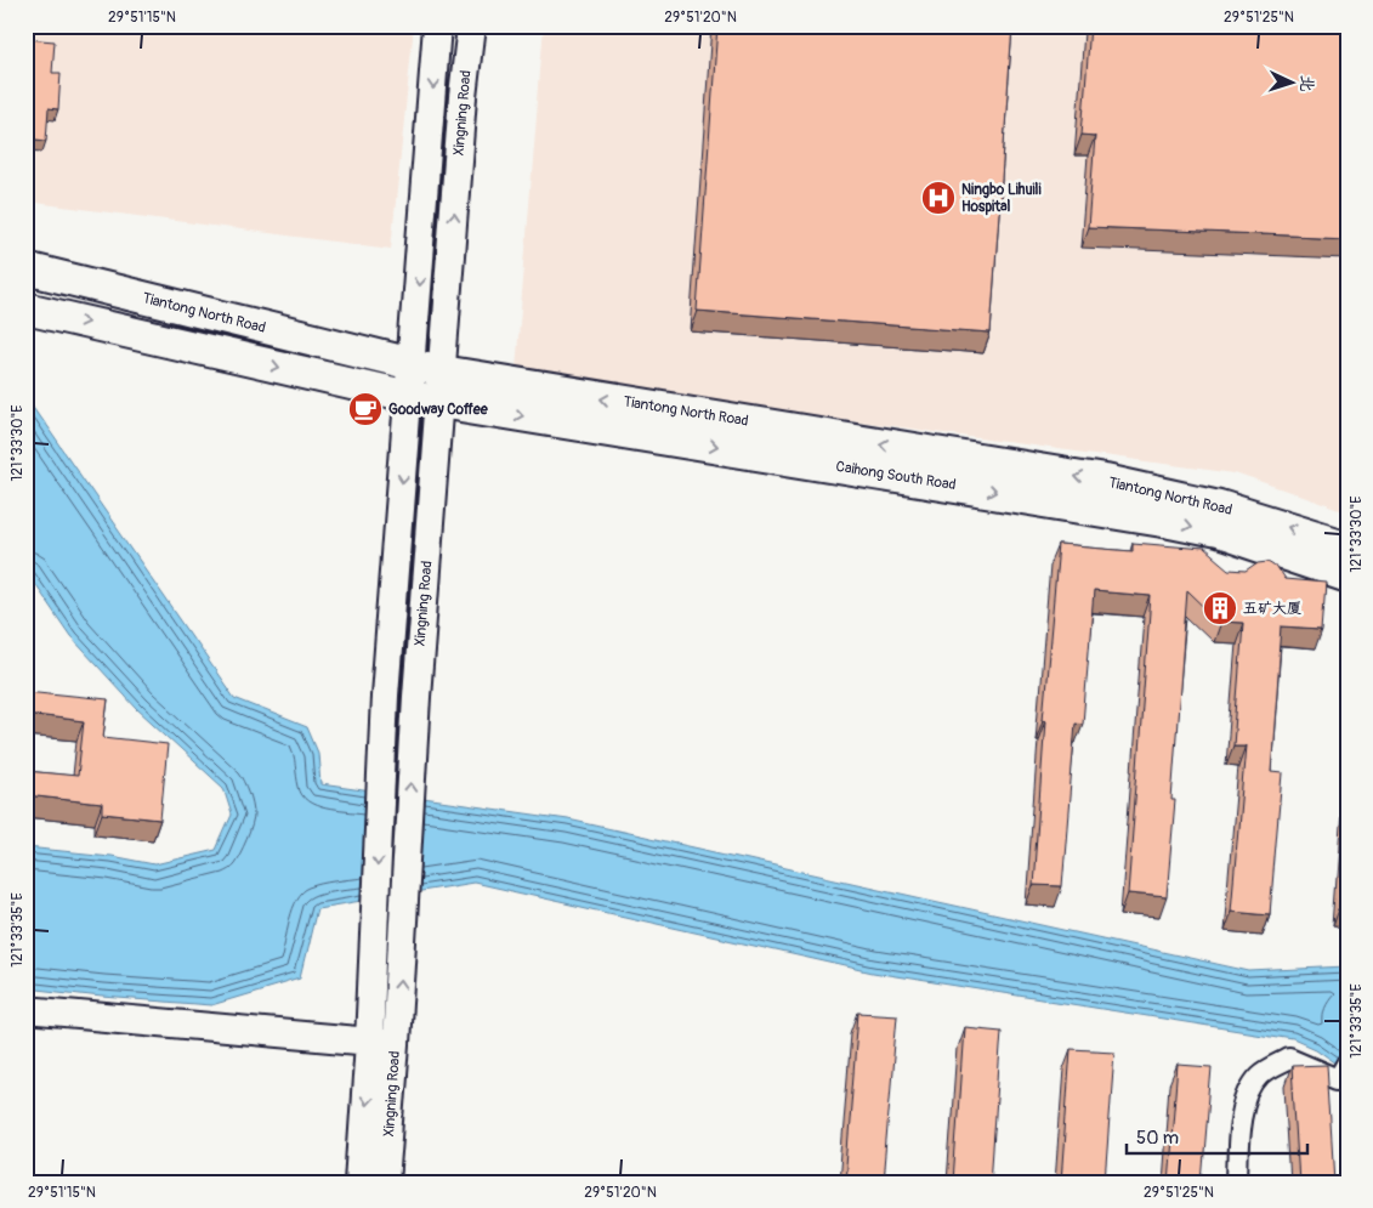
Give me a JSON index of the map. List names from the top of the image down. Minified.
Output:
{"streets":{"main road":["Xingning Road","Tiantong North Road","Caihong South Road"]},"crossings":[["Xingning Road","Tiantong North Road"],["Xingning Road","Caihong South Road"],["Tiantong North Road","Caihong South Road"]],"one_way":["Caihong South Road"],"places":{"hospital":["Ningbo Lihuili Hospital"],"cafe":["Goodway Coffee"],"building":["五矿大厦"]},"scale_bar":"50 m","north":"right","coordinates":["29°51'15\"N","29°51'20\"N","29°51'25\"N","121°33'30\"E","121°33'35\"E"]}
